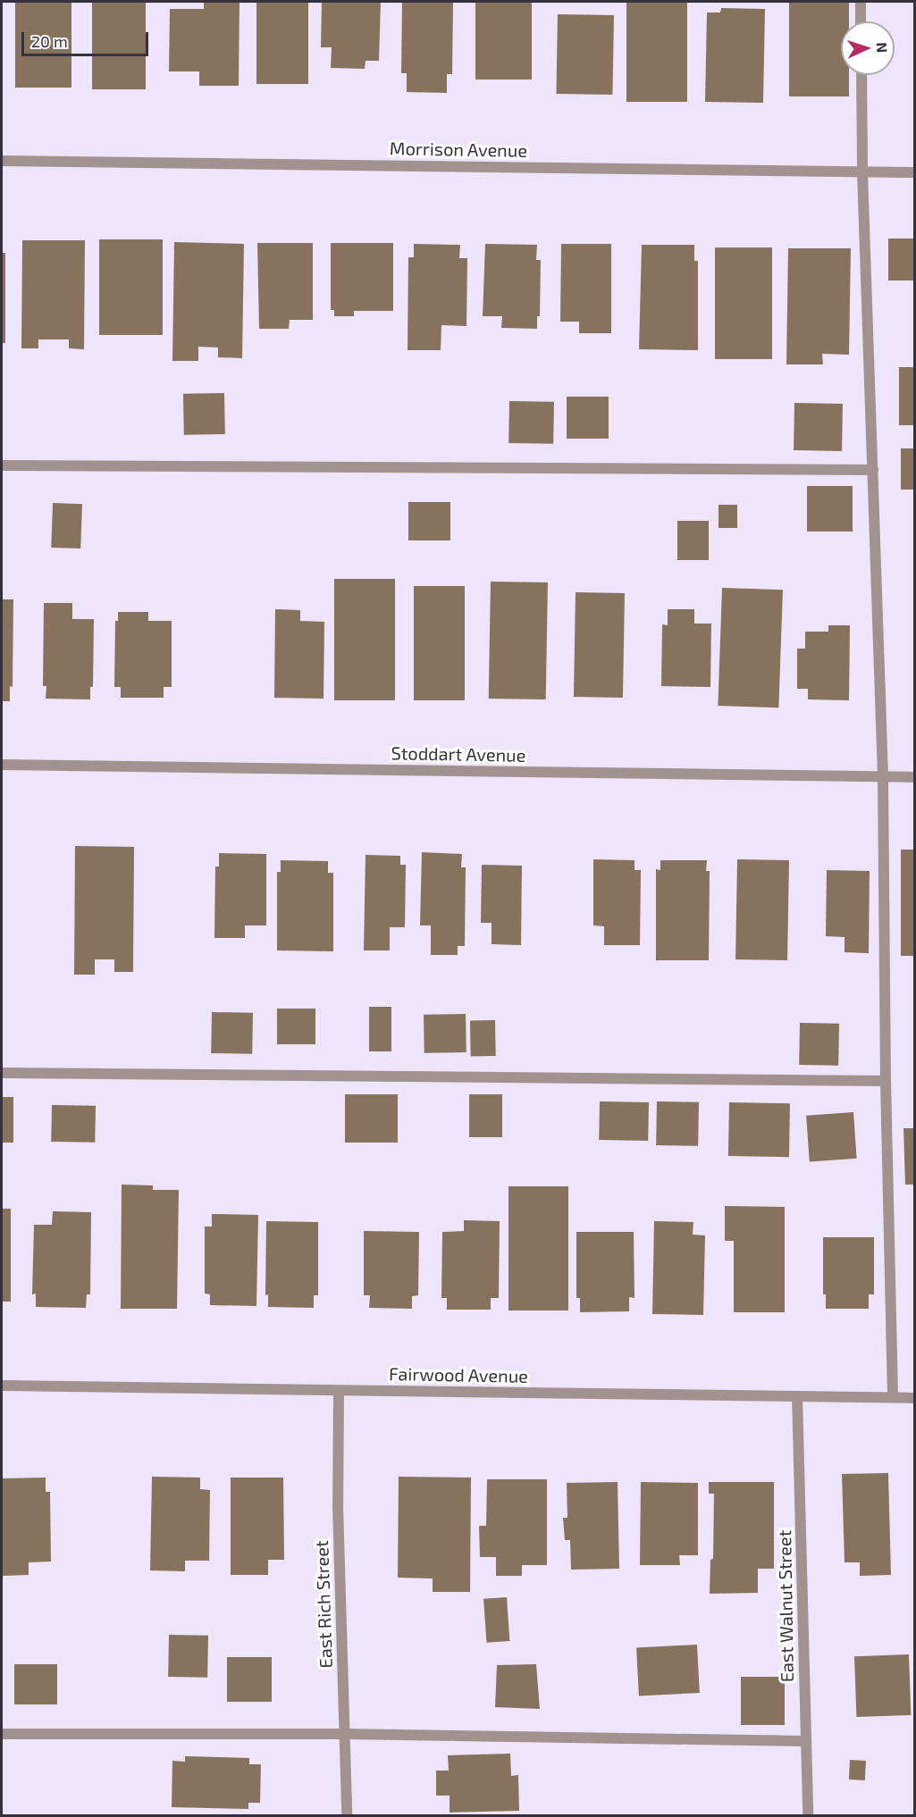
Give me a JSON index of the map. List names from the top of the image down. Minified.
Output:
{"streets":{"street":["Morrison Avenue","Stoddart Avenue","Fairwood Avenue","East Rich Street","East Walnut Street"]},"crossings":[["Fairwood Avenue","East Rich Street"],["Fairwood Avenue","East Walnut Street"]],"scale_bar":"20 m","north":"right"}
